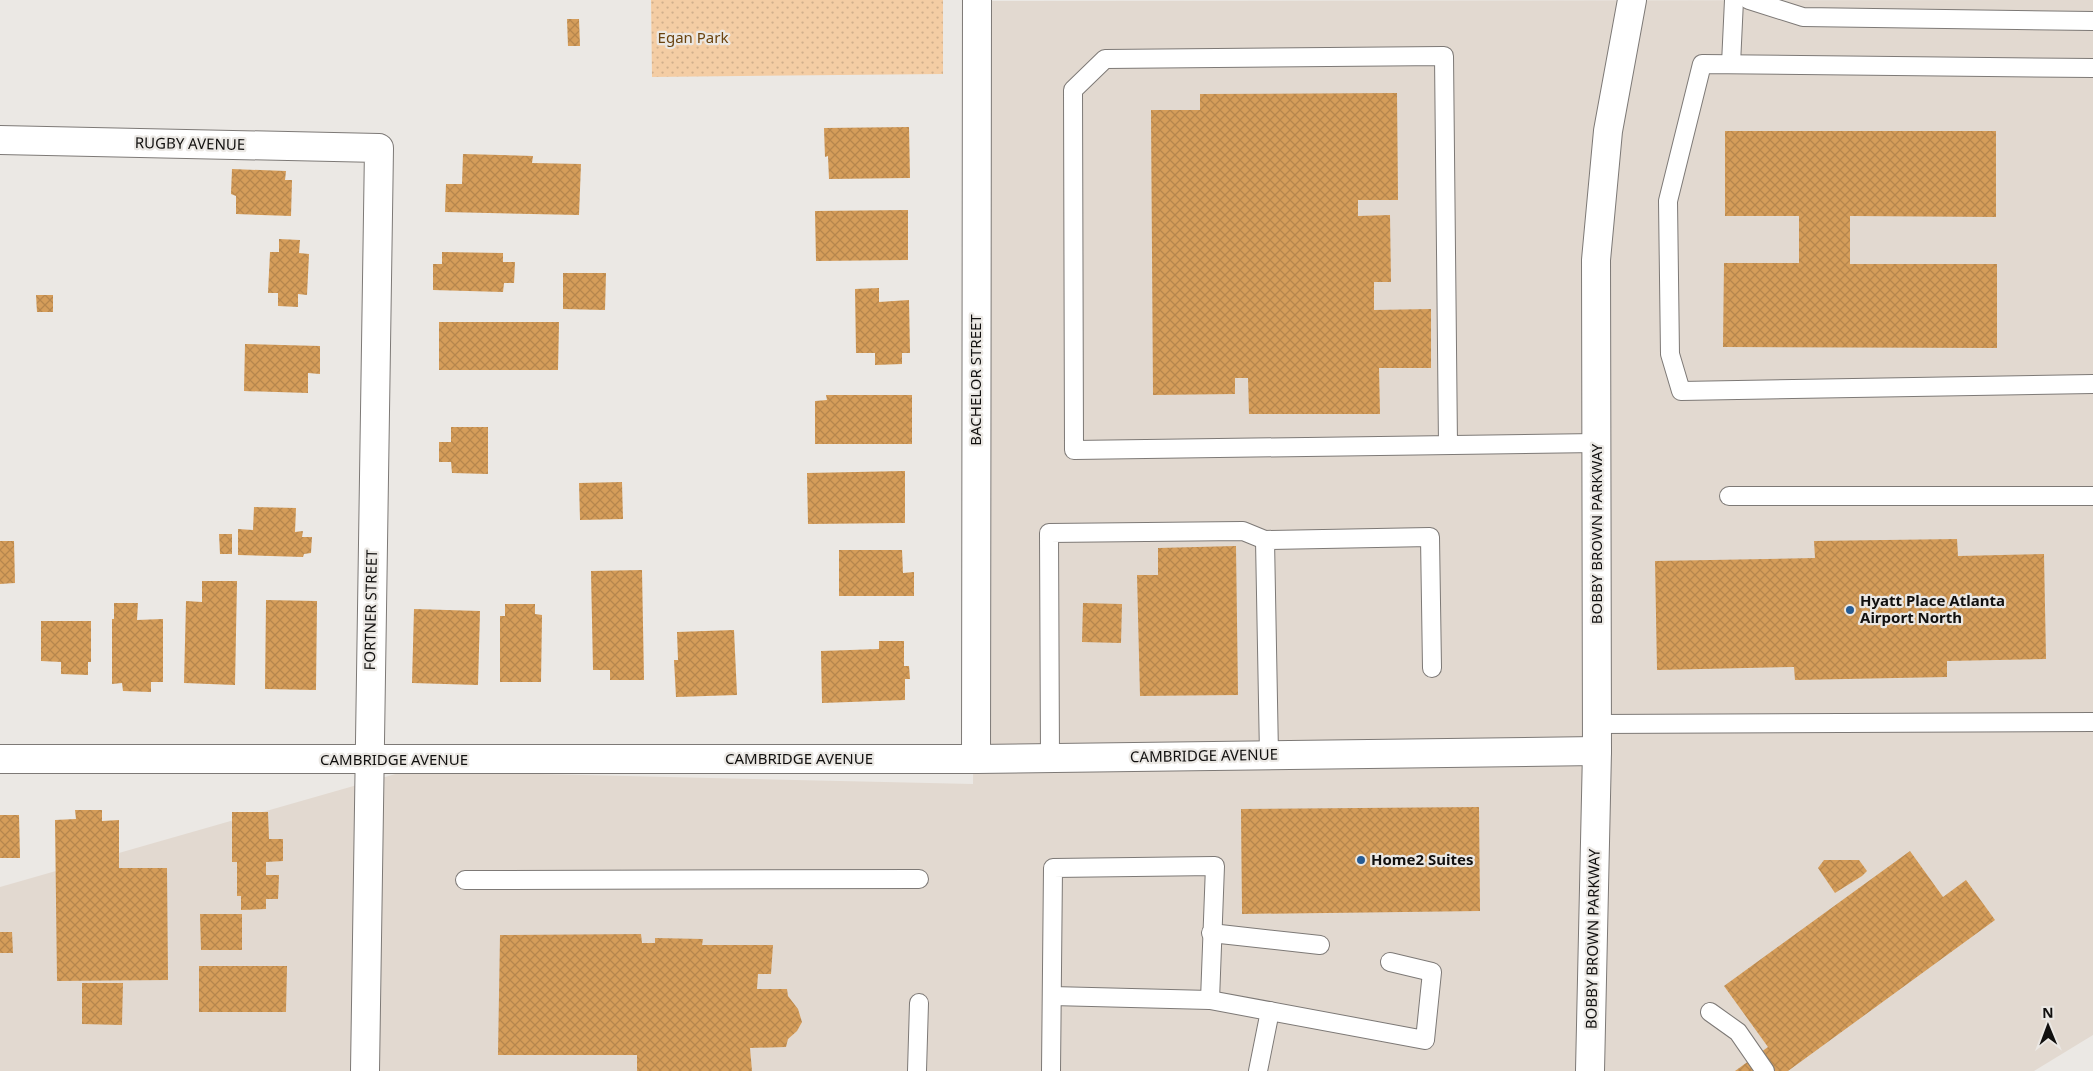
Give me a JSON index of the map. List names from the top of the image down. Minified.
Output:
{"streets":{"street":["RUGBY AVENUE","BACHELOR STREET","BOBBY BROWN PARKWAY","FORTNER STREET","CAMBRIDGE AVENUE"]},"crossings":[["RUGBY AVENUE","FORTNER STREET"],["BACHELOR STREET","CAMBRIDGE AVENUE"],["BOBBY BROWN PARKWAY","CAMBRIDGE AVENUE"],["FORTNER STREET","CAMBRIDGE AVENUE"]],"parks":["Egan Park"],"places":["Hyatt Place Atlanta Airport North","Home2 Suites"],"north":"top"}
